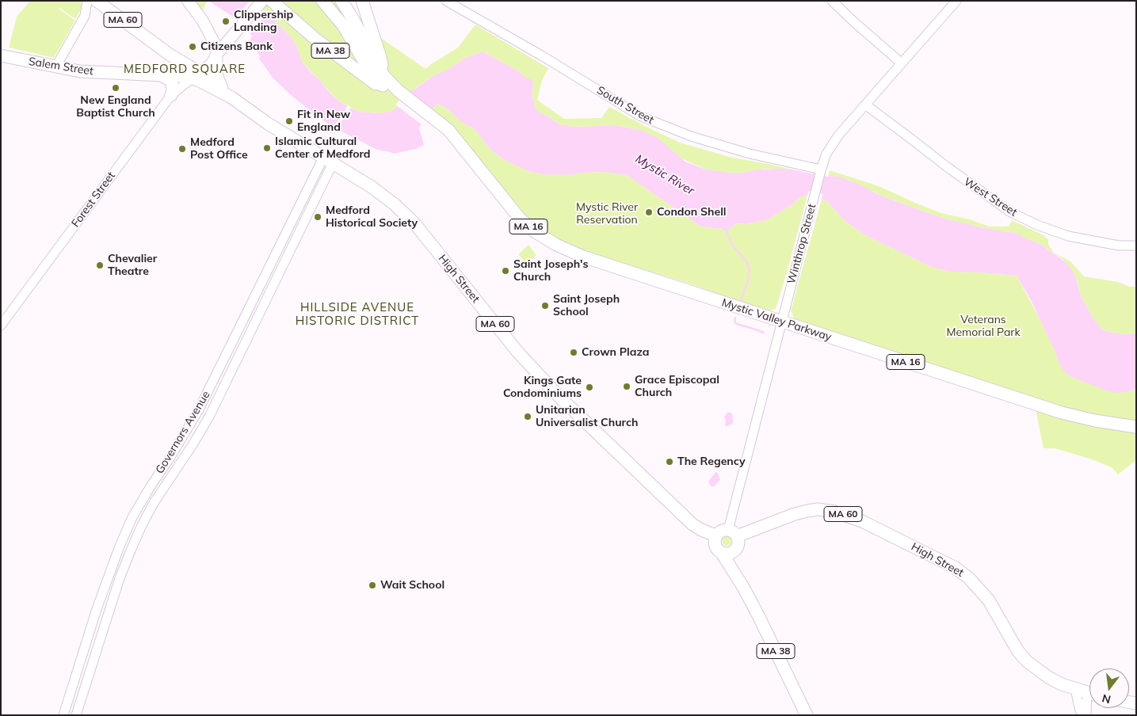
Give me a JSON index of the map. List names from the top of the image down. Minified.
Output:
{"streets":{"main road":["MA 60","MA 38","Salem Street","MA 16","High Street","Mystic Valley Parkway"],"street":["South Street","West Street","Forest Street","Winthrop Street","Governors Avenue"]},"crossings":[["MA 60","Salem Street"],["MA 60","Forest Street"],["MA 60","High Street"],["MA 38","Winthrop Street"],["MA 38","High Street"],["MA 38","Mystic Valley Parkway"],["Salem Street","Forest Street"],["Salem Street","High Street"],["South Street","Winthrop Street"],["West Street","Winthrop Street"],["Forest Street","High Street"],["Winthrop Street","High Street"],["Winthrop Street","Mystic Valley Parkway"],["High Street","Governors Avenue"]],"districts":["MEDFORD SQUARE","HILLSIDE AVENUE HISTORIC DISTRICT"],"water":["Mystic River"],"parks":["Mystic River Reservation","Veterans Memorial Park"],"places":["Clippership Landing","Citizens Bank","New England Baptist Church","Fit in New England","Islamic Cultural Center of Medford","Medford Post Office","Condon Shell","Medford Historical Society","Chevalier Theatre","Saint Joseph's Church","Saint Joseph School","Crown Plaza","Grace Episcopal Church","Kings Gate Condominiums","Unitarian Universalist Church","The Regency","Wait School"],"north":"bottom"}
